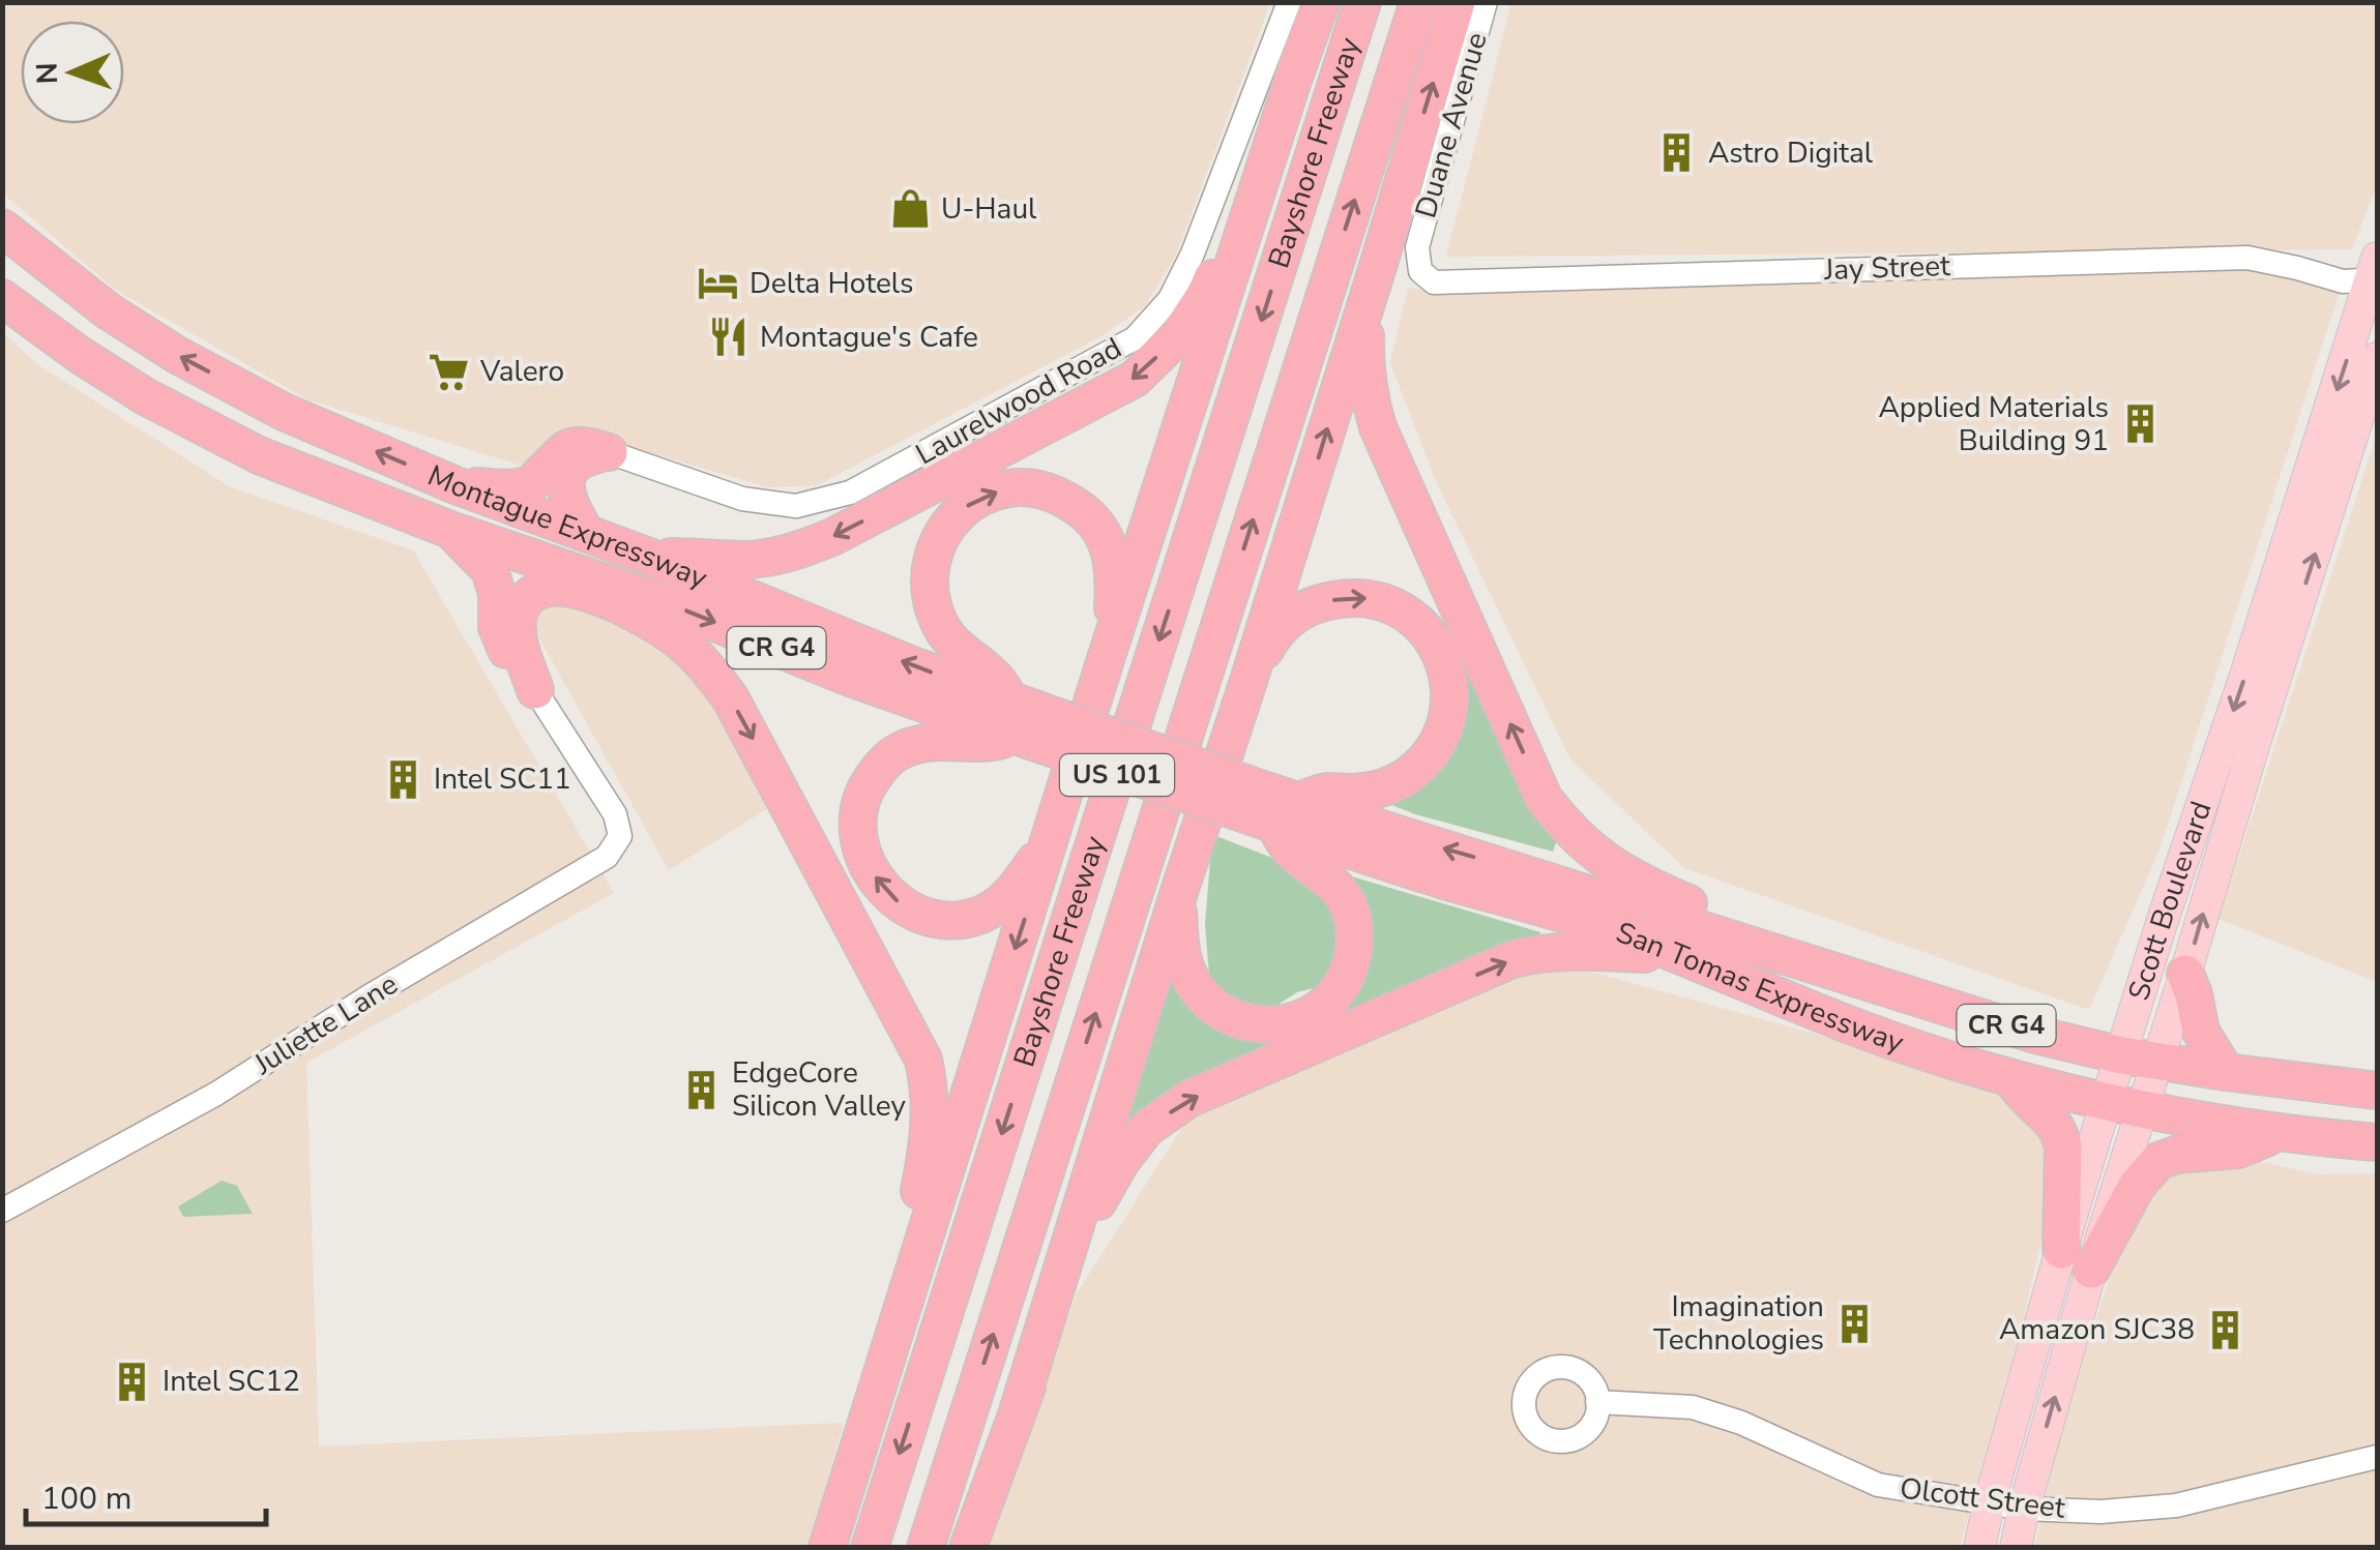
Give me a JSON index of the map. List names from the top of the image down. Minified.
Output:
{"streets":{"highway":["Bayshore Freeway","Montague Expressway","CR G4","US 101","San Tomas Expressway"],"main road":["Scott Boulevard"],"street":["Duane Avenue","Jay Street","Laurelwood Road","Juliette Lane","Olcott Street"]},"crossings":[["Duane Avenue","Jay Street"],["Jay Street","Scott Boulevard"],["Montague Expressway","San Tomas Expressway"],["Scott Boulevard","San Tomas Expressway"],["Scott Boulevard","Olcott Street"]],"places":{"building":["Astro Digital","Applied Materials Building 91","Intel SC11","EdgeCore Silicon Valley","Imagination Technologies","Amazon SJC38","Intel SC12"],"shop":["U-Haul"],"hotel":["Delta Hotels"],"restaurant":["Montague's Cafe"],"supermarket":["Valero"]},"scale_bar":"100 m","north":"left"}
